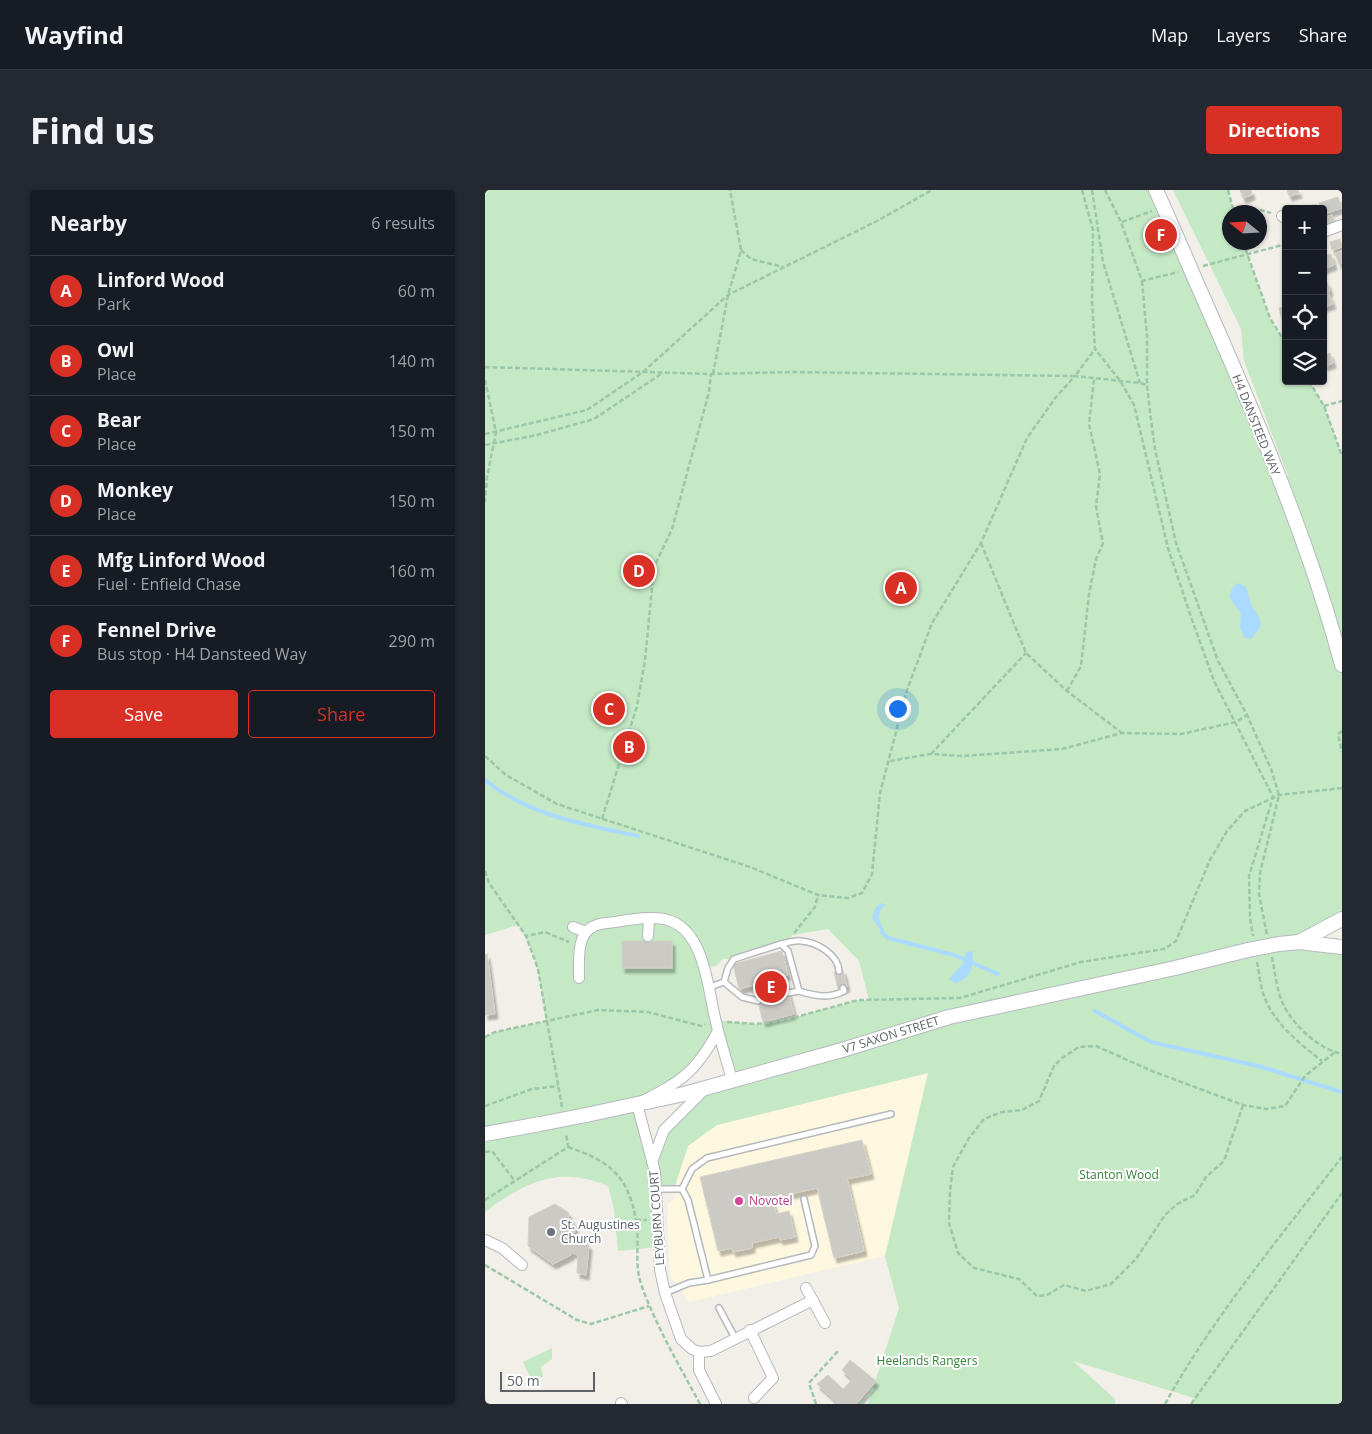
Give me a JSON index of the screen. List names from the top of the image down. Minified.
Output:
{"streets":{"street":["H4 DANSTEED WAY","V7 SAXON STREET","LEYBURN COURT"]},"crossings":[["V7 SAXON STREET","LEYBURN COURT"]],"parks":["Stanton Wood","Heelands Rangers"],"places":["Novotel","St. Augustines Church"],"scale_bar":"50 m","north":"left","page":{"header":"Wayfind","nav":["Map","Layers","Share"],"buttons":["Directions",["Save","Share"]],"title":"Find us","heading":["Nearby","6 results"],"map_buttons":["+","−"],"pins":["F","D","A","C","B","E"],"list":[{"mark":"A","name":"Linford Wood","note":"Park","value":"60 m"},{"mark":"B","name":"Owl","note":"Place","value":"140 m"},{"mark":"C","name":"Bear","note":"Place","value":"150 m"},{"mark":"D","name":"Monkey","note":"Place","value":"150 m"},{"mark":"E","name":"Mfg Linford Wood","note":"Fuel · Enfield Chase","value":"160 m"},{"mark":"F","name":"Fennel Drive","note":"Bus stop · H4 Dansteed Way","value":"290 m"}],"scale":"50 m"}}
